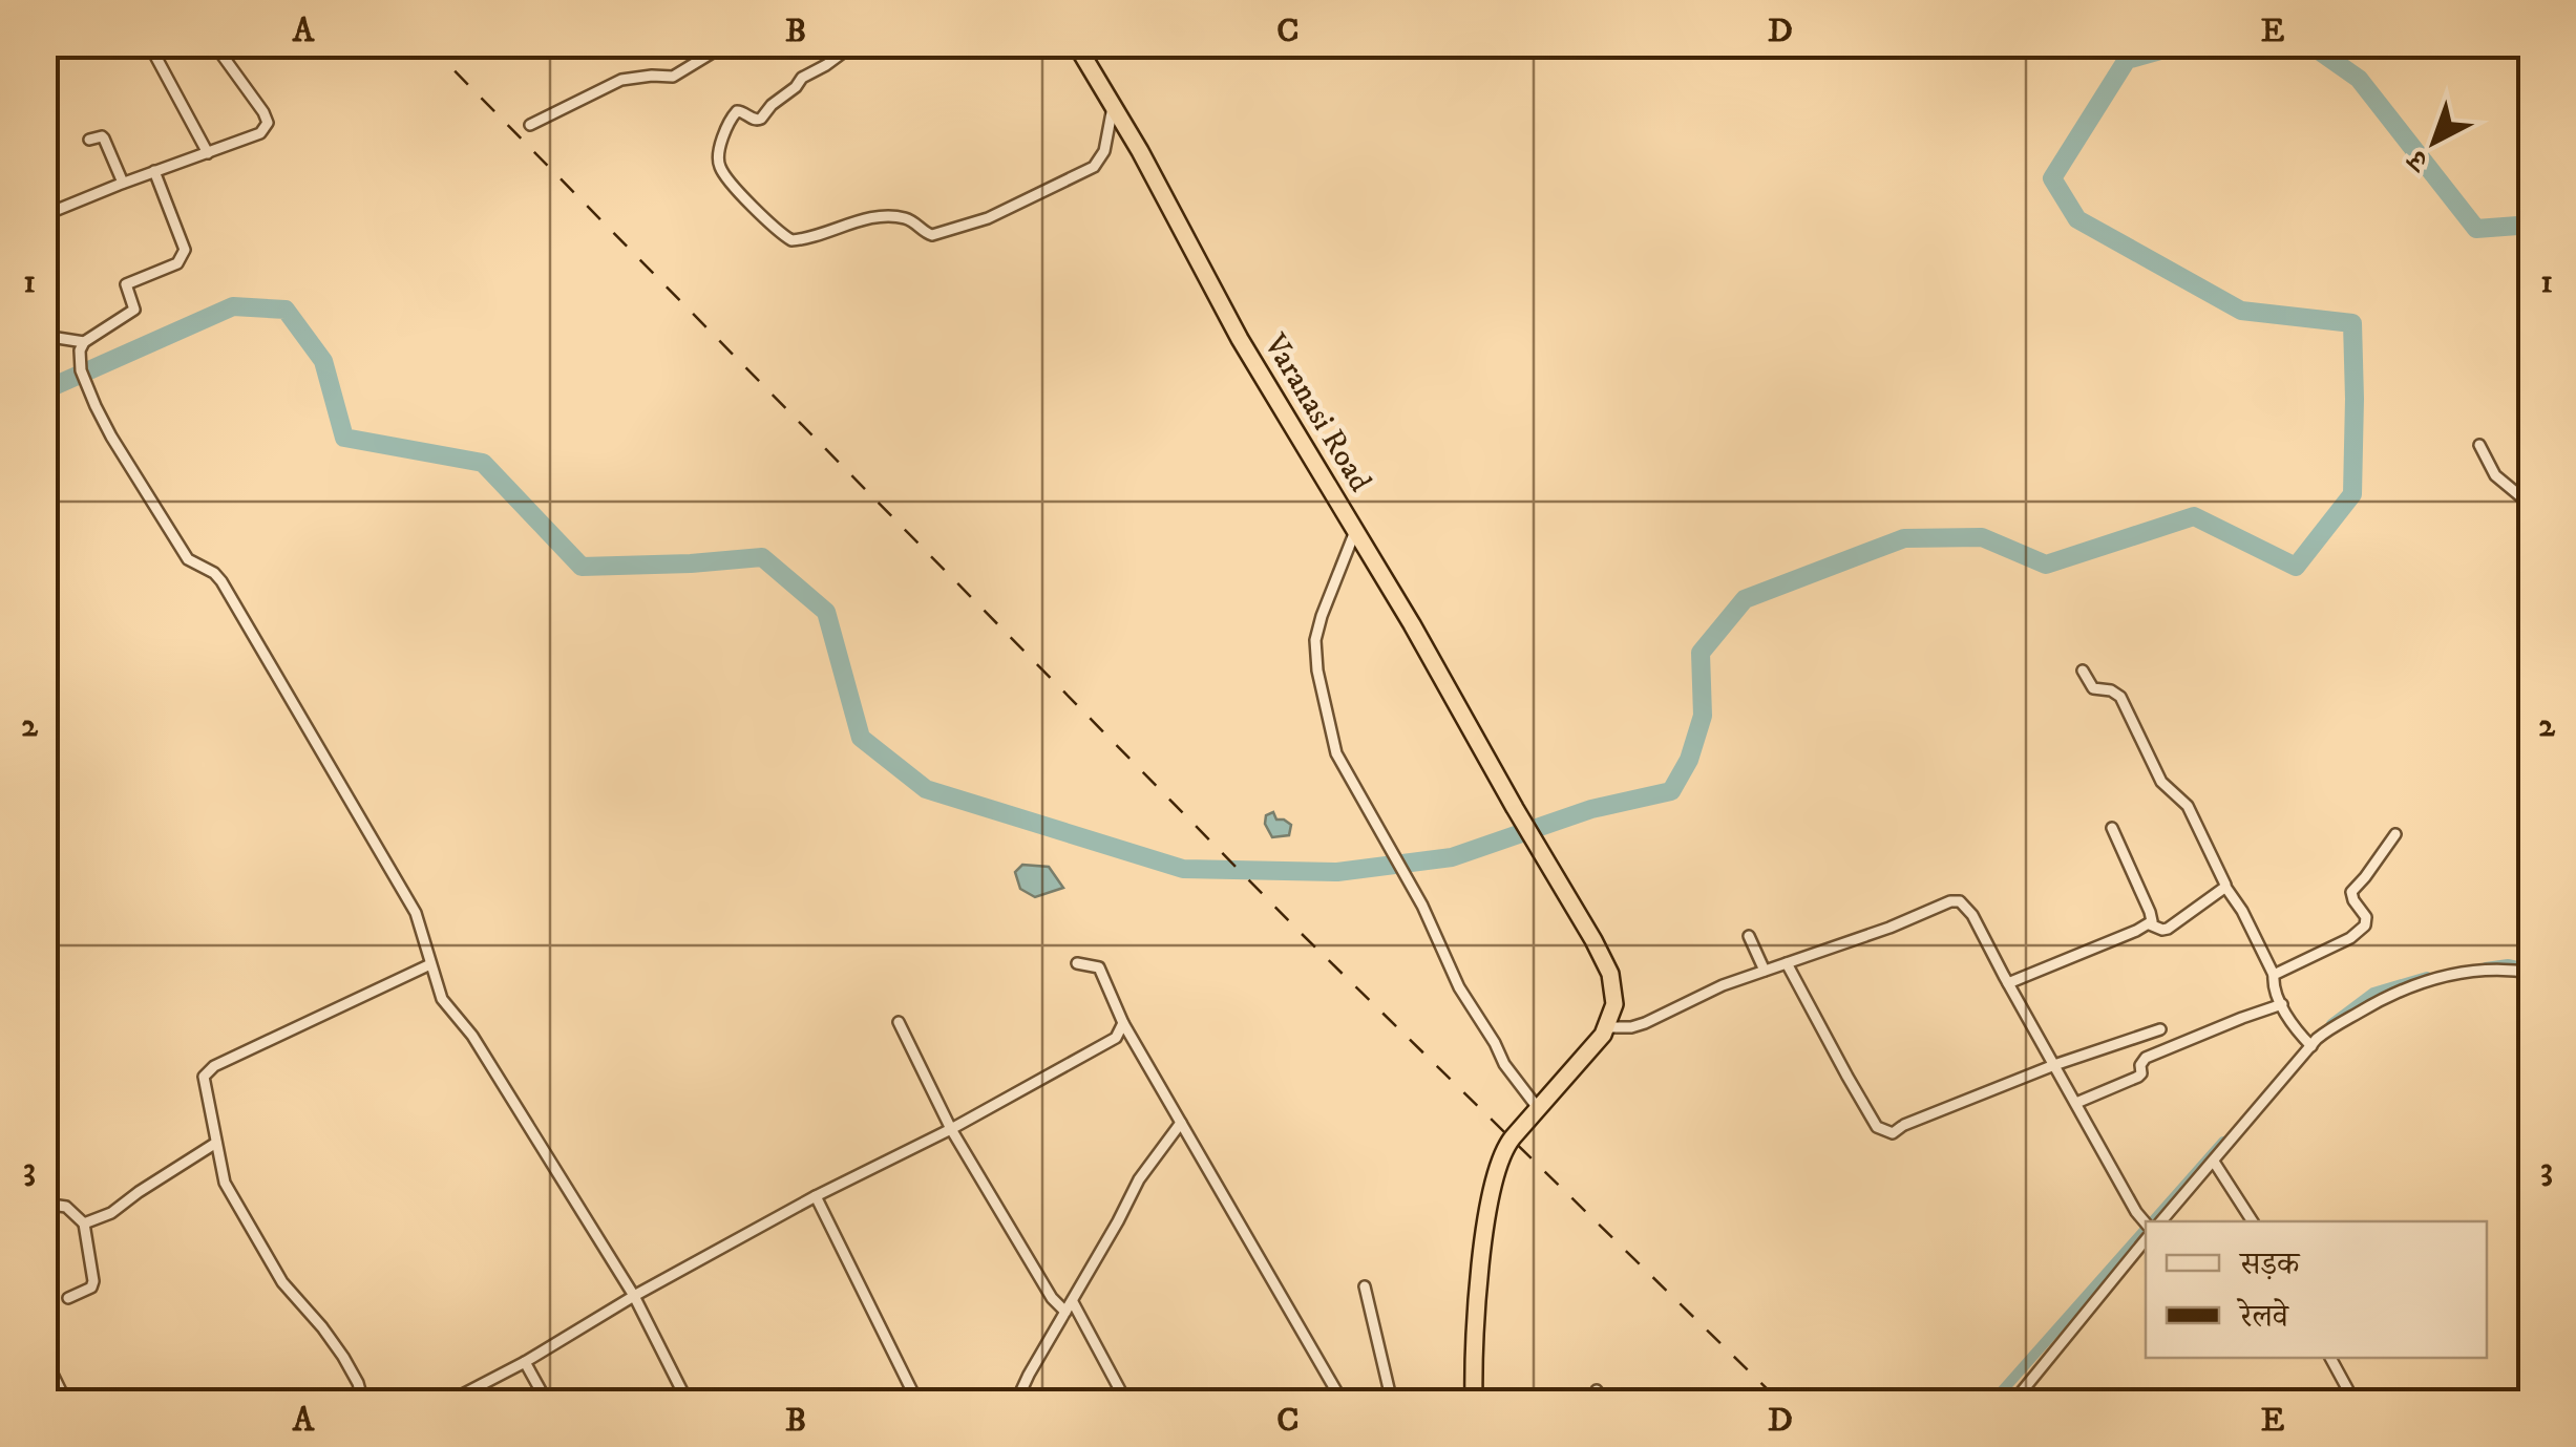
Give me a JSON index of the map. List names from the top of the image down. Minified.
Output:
{"streets":{"highway":["Varanasi Road"]},"legend":["सड़क","रेलवे"],"north":"bottom left","grid":{"columns":["A","B","C","D","E"],"rows":["1","2","3"]}}
